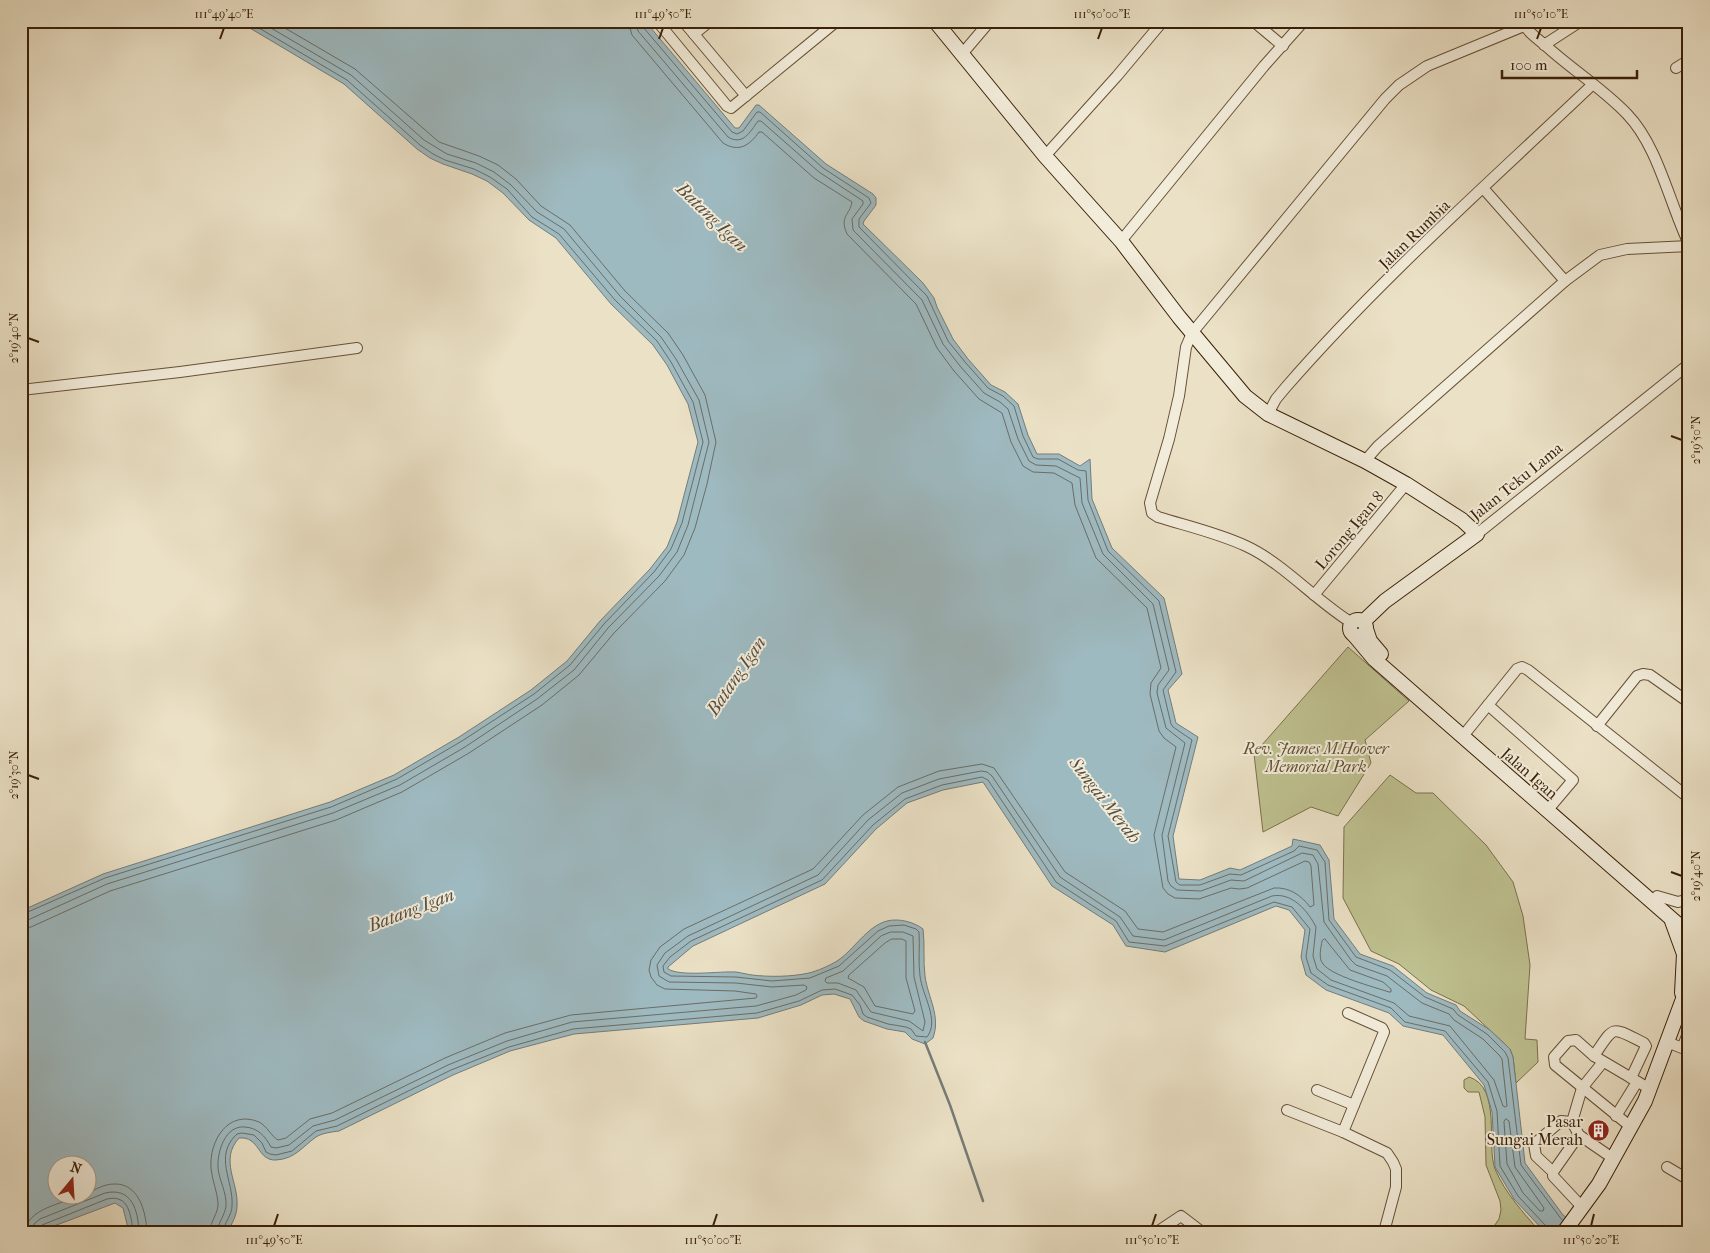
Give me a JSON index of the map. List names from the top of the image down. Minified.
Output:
{"streets":{"street":["Jalan Rumbia","Jalan Teku Lama","Lorong Igan 8","Jalan Igan"]},"crossings":[["Jalan Teku Lama","Jalan Igan"]],"water":["Batang Igan","Sungai Merah"],"parks":["Rev. James M.Hoover Memorial Park"],"places":{"building":["Pasar Sungai Merah"]},"scale_bar":"100 m","north":"top","coordinates":["111°49'40\"E","111°49'50\"E","111°50'00\"E","111°50'10\"E","2°19'40\"N","2°19'50\"N","2°19'30\"N","111°50'20\"E"]}
